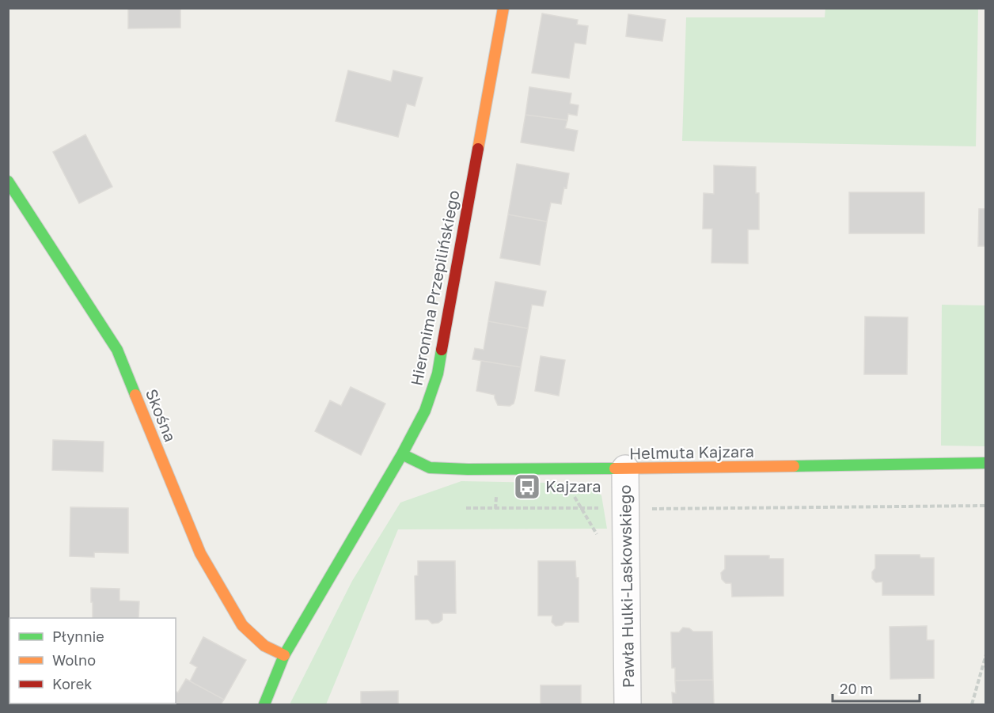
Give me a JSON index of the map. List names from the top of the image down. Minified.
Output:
{"streets":{"street":["Hieronima Przepilińskiego","Skośna","Helmuta Kajzara","Pawła Hulki-Laskowskiego"]},"crossings":[["Hieronima Przepilińskiego","Skośna"],["Hieronima Przepilińskiego","Helmuta Kajzara"],["Helmuta Kajzara","Pawła Hulki-Laskowskiego"]],"places":{"bus stop":["Kajzara"]},"legend":["Płynnie","Wolno","Korek"],"scale_bar":"20 m"}
